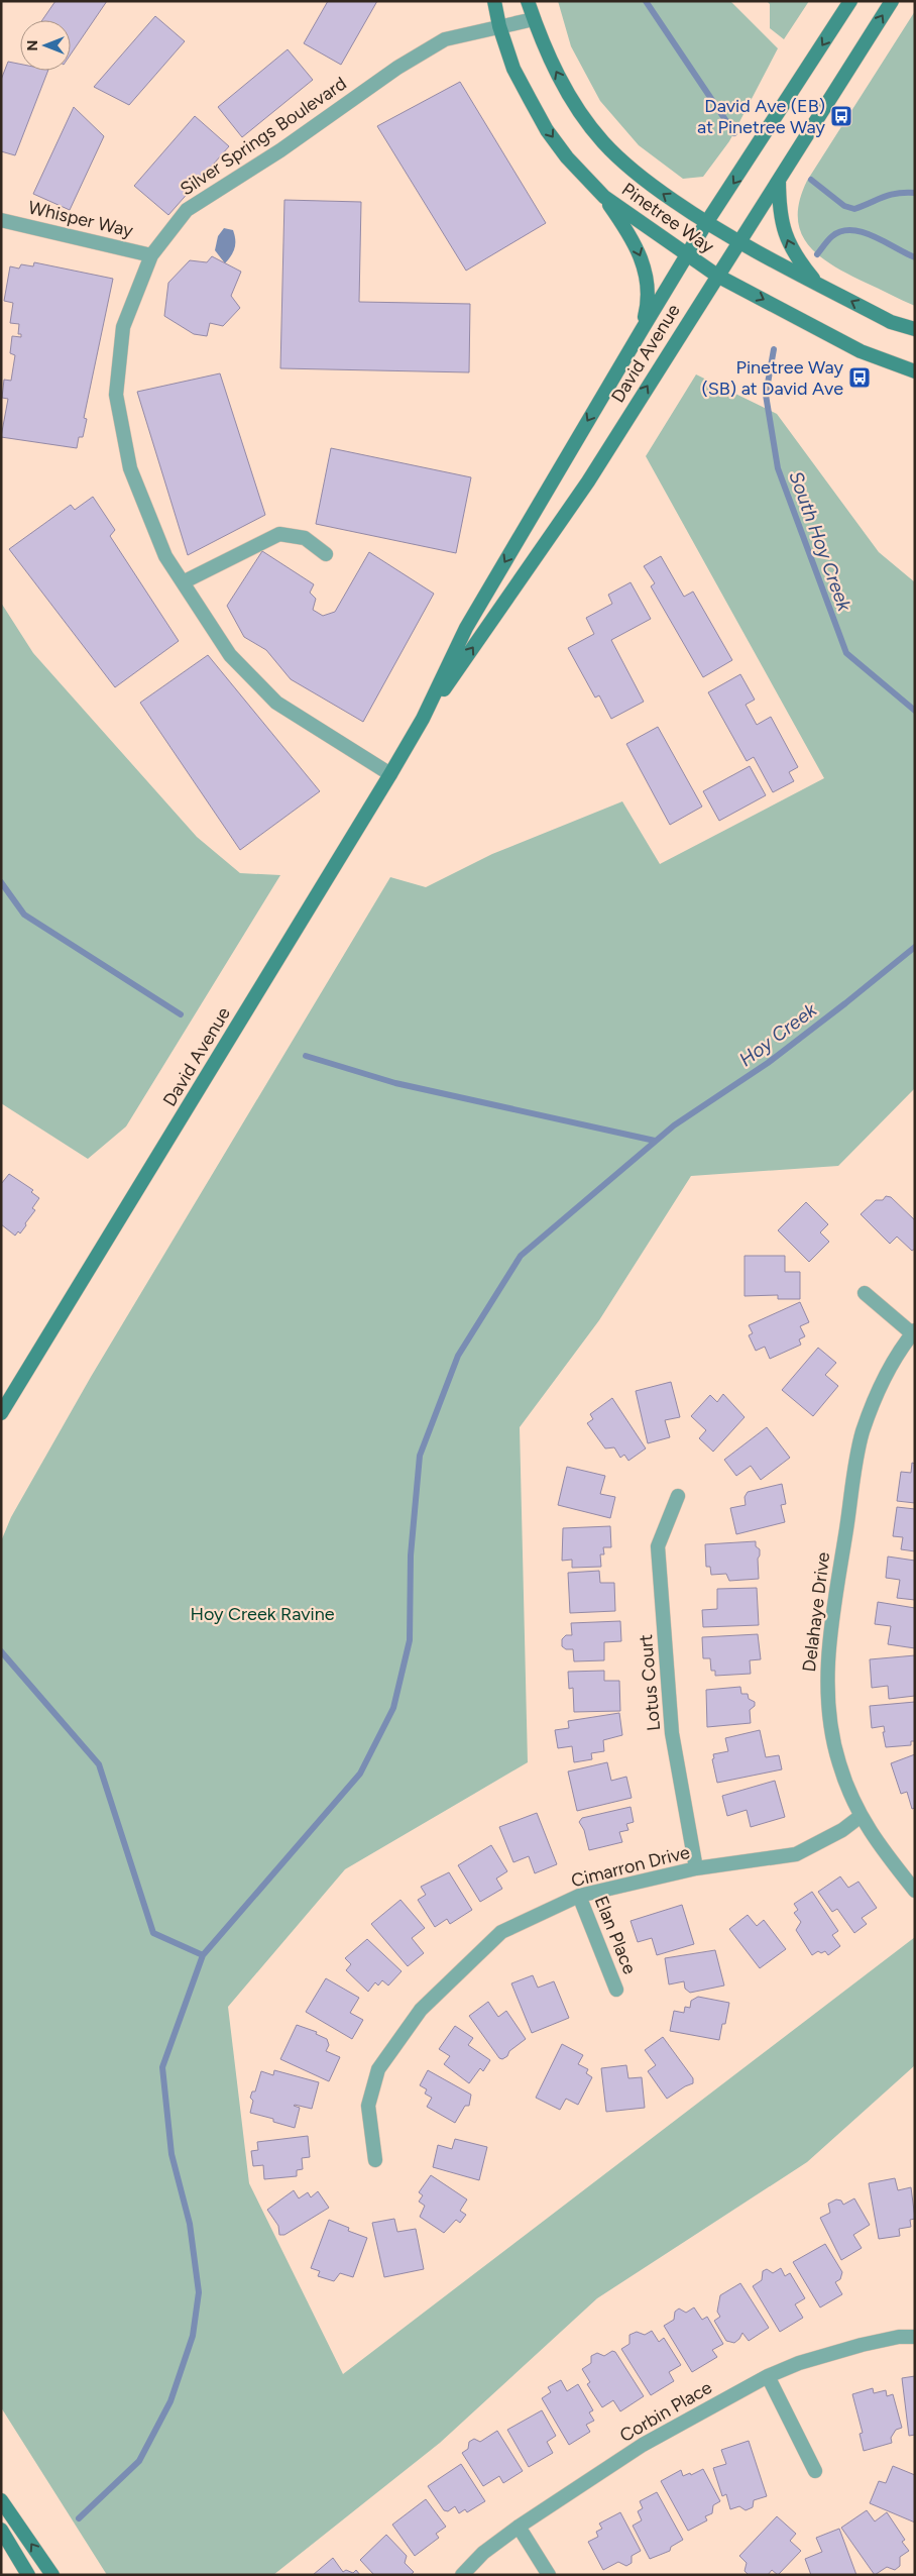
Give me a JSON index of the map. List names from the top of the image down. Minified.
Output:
{"streets":{"main road":["Pinetree Way","David Avenue"],"street":["Silver Springs Boulevard","Whisper Way","Delahaye Drive","Lotus Court","Cimarron Drive","Elan Place","Corbin Place"]},"crossings":[["Silver Springs Boulevard","Pinetree Way"],["Silver Springs Boulevard","Whisper Way"],["Silver Springs Boulevard","David Avenue"],["Pinetree Way","David Avenue"],["Delahaye Drive","Cimarron Drive"],["Lotus Court","Cimarron Drive"],["Cimarron Drive","Elan Place"]],"water":["South Hoy Creek","Hoy Creek"],"parks":["Hoy Creek Ravine"],"places":{"bus stop":["David Ave (EB) at Pinetree Way","Pinetree Way (SB) at David Ave"]},"north":"left"}
